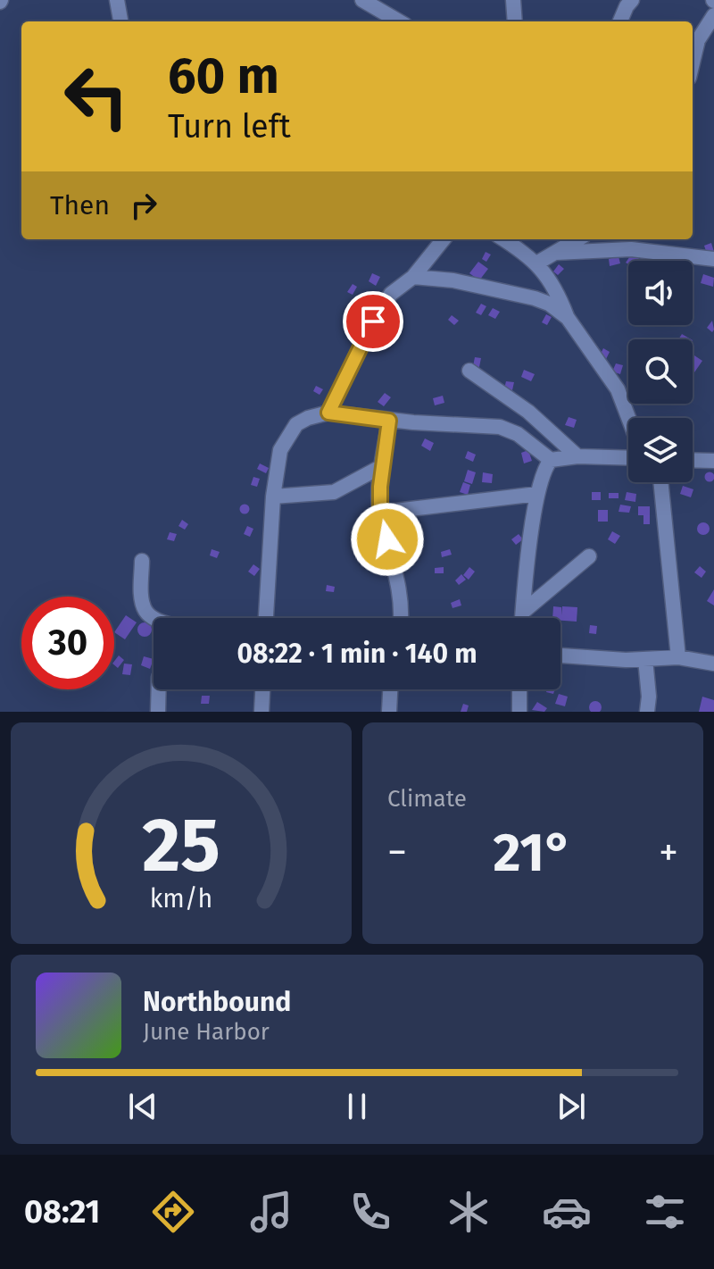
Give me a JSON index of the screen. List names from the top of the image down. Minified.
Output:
{"page":{"turn":["60 m","Turn left"],"then":"Then","limit":"30","trip":"08:22 · 1 min · 140 m","tile":"Climate","heat":["−","21°","+"],"song":["Northbound","June Harbor"],"tabs":"08:21","gauge":["25","km/h"]}}
